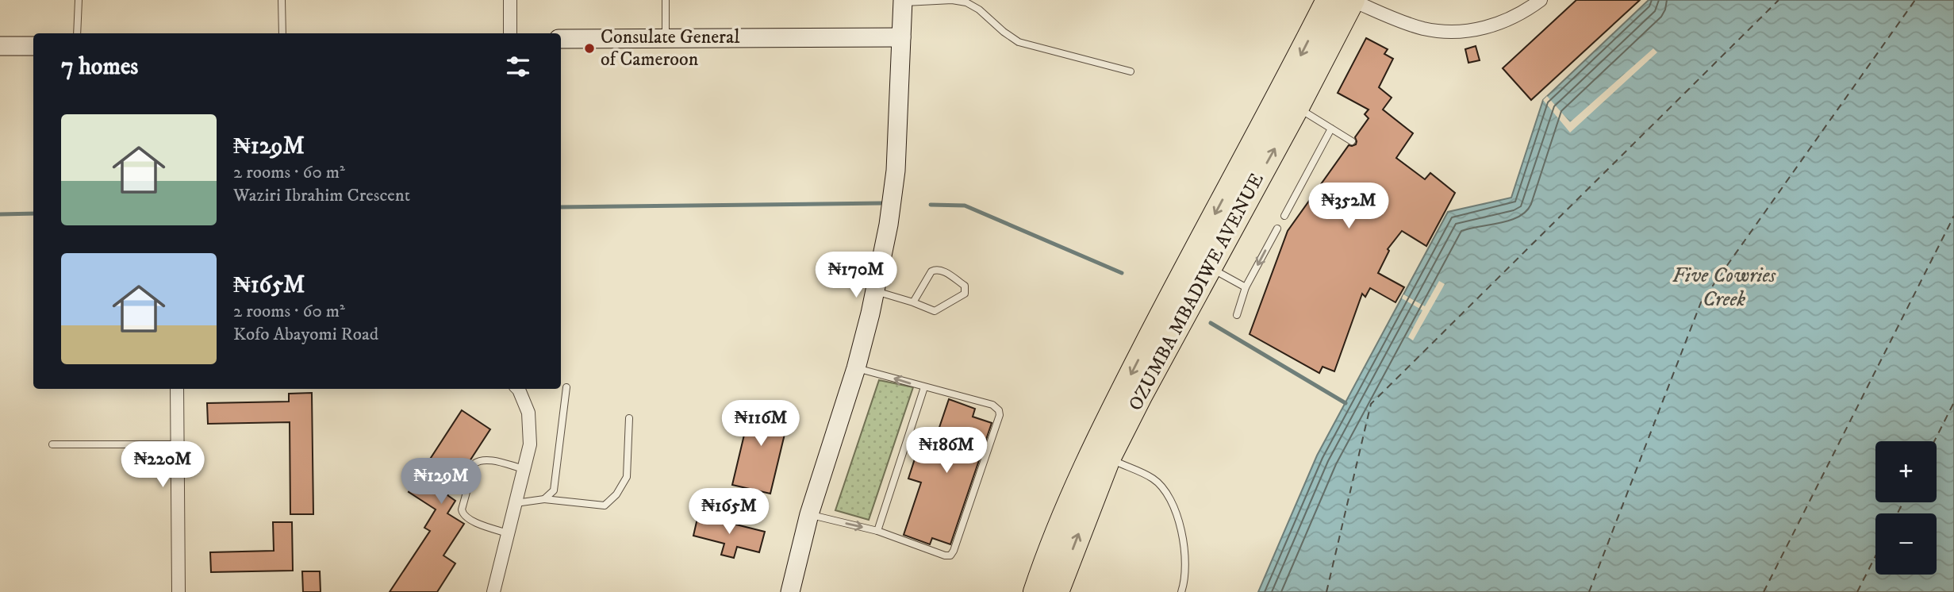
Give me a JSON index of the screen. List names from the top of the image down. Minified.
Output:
{"streets":{"highway":["OZUMBA MBADIWE AVENUE"]},"water":["Five Cowries Creek"],"places":["Consulate General of Cameroon"],"page":{"heading":"7 homes","list":[{"name":"₦129M","note":"2 rooms · 60 m² · Waziri Ibrahim Crescent"},{"name":"₦165M","note":"2 rooms · 60 m² · Kofo Abayomi Road"}],"price":["₦352M","₦170M","₦116M","₦186M","₦220M","₦129M","₦165M"],"map_buttons":["+","−"]}}
